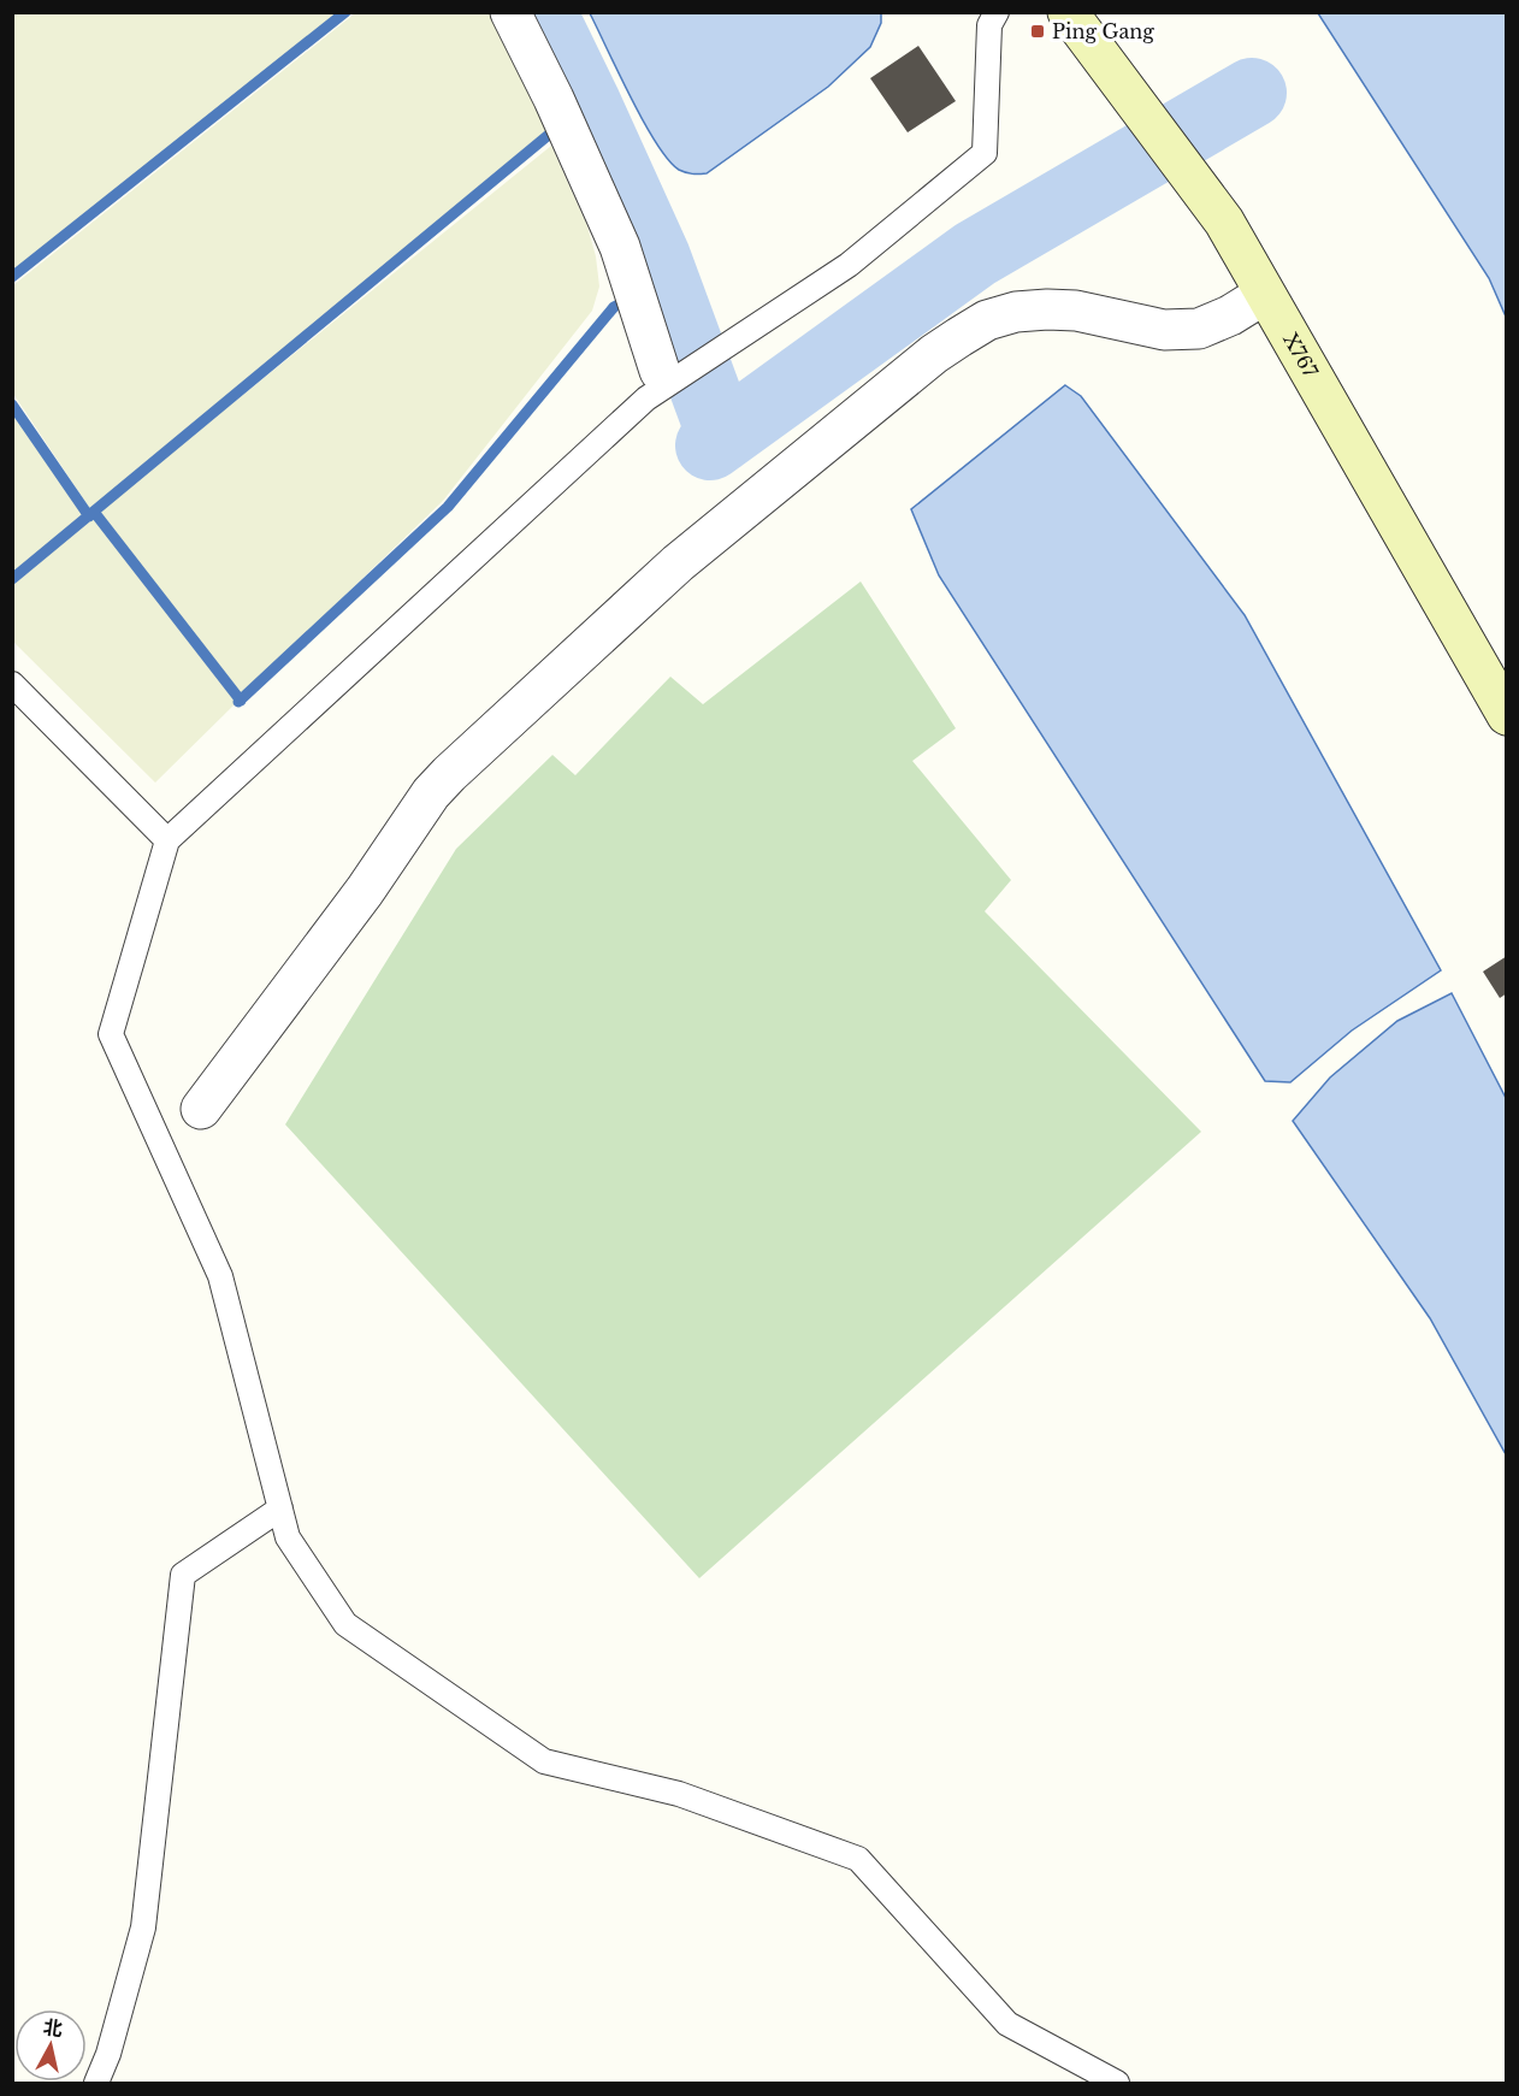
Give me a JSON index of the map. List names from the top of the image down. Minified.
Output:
{"streets":{"street":["X767"]},"places":{"transit":["Ping Gang"]},"north":"top"}
